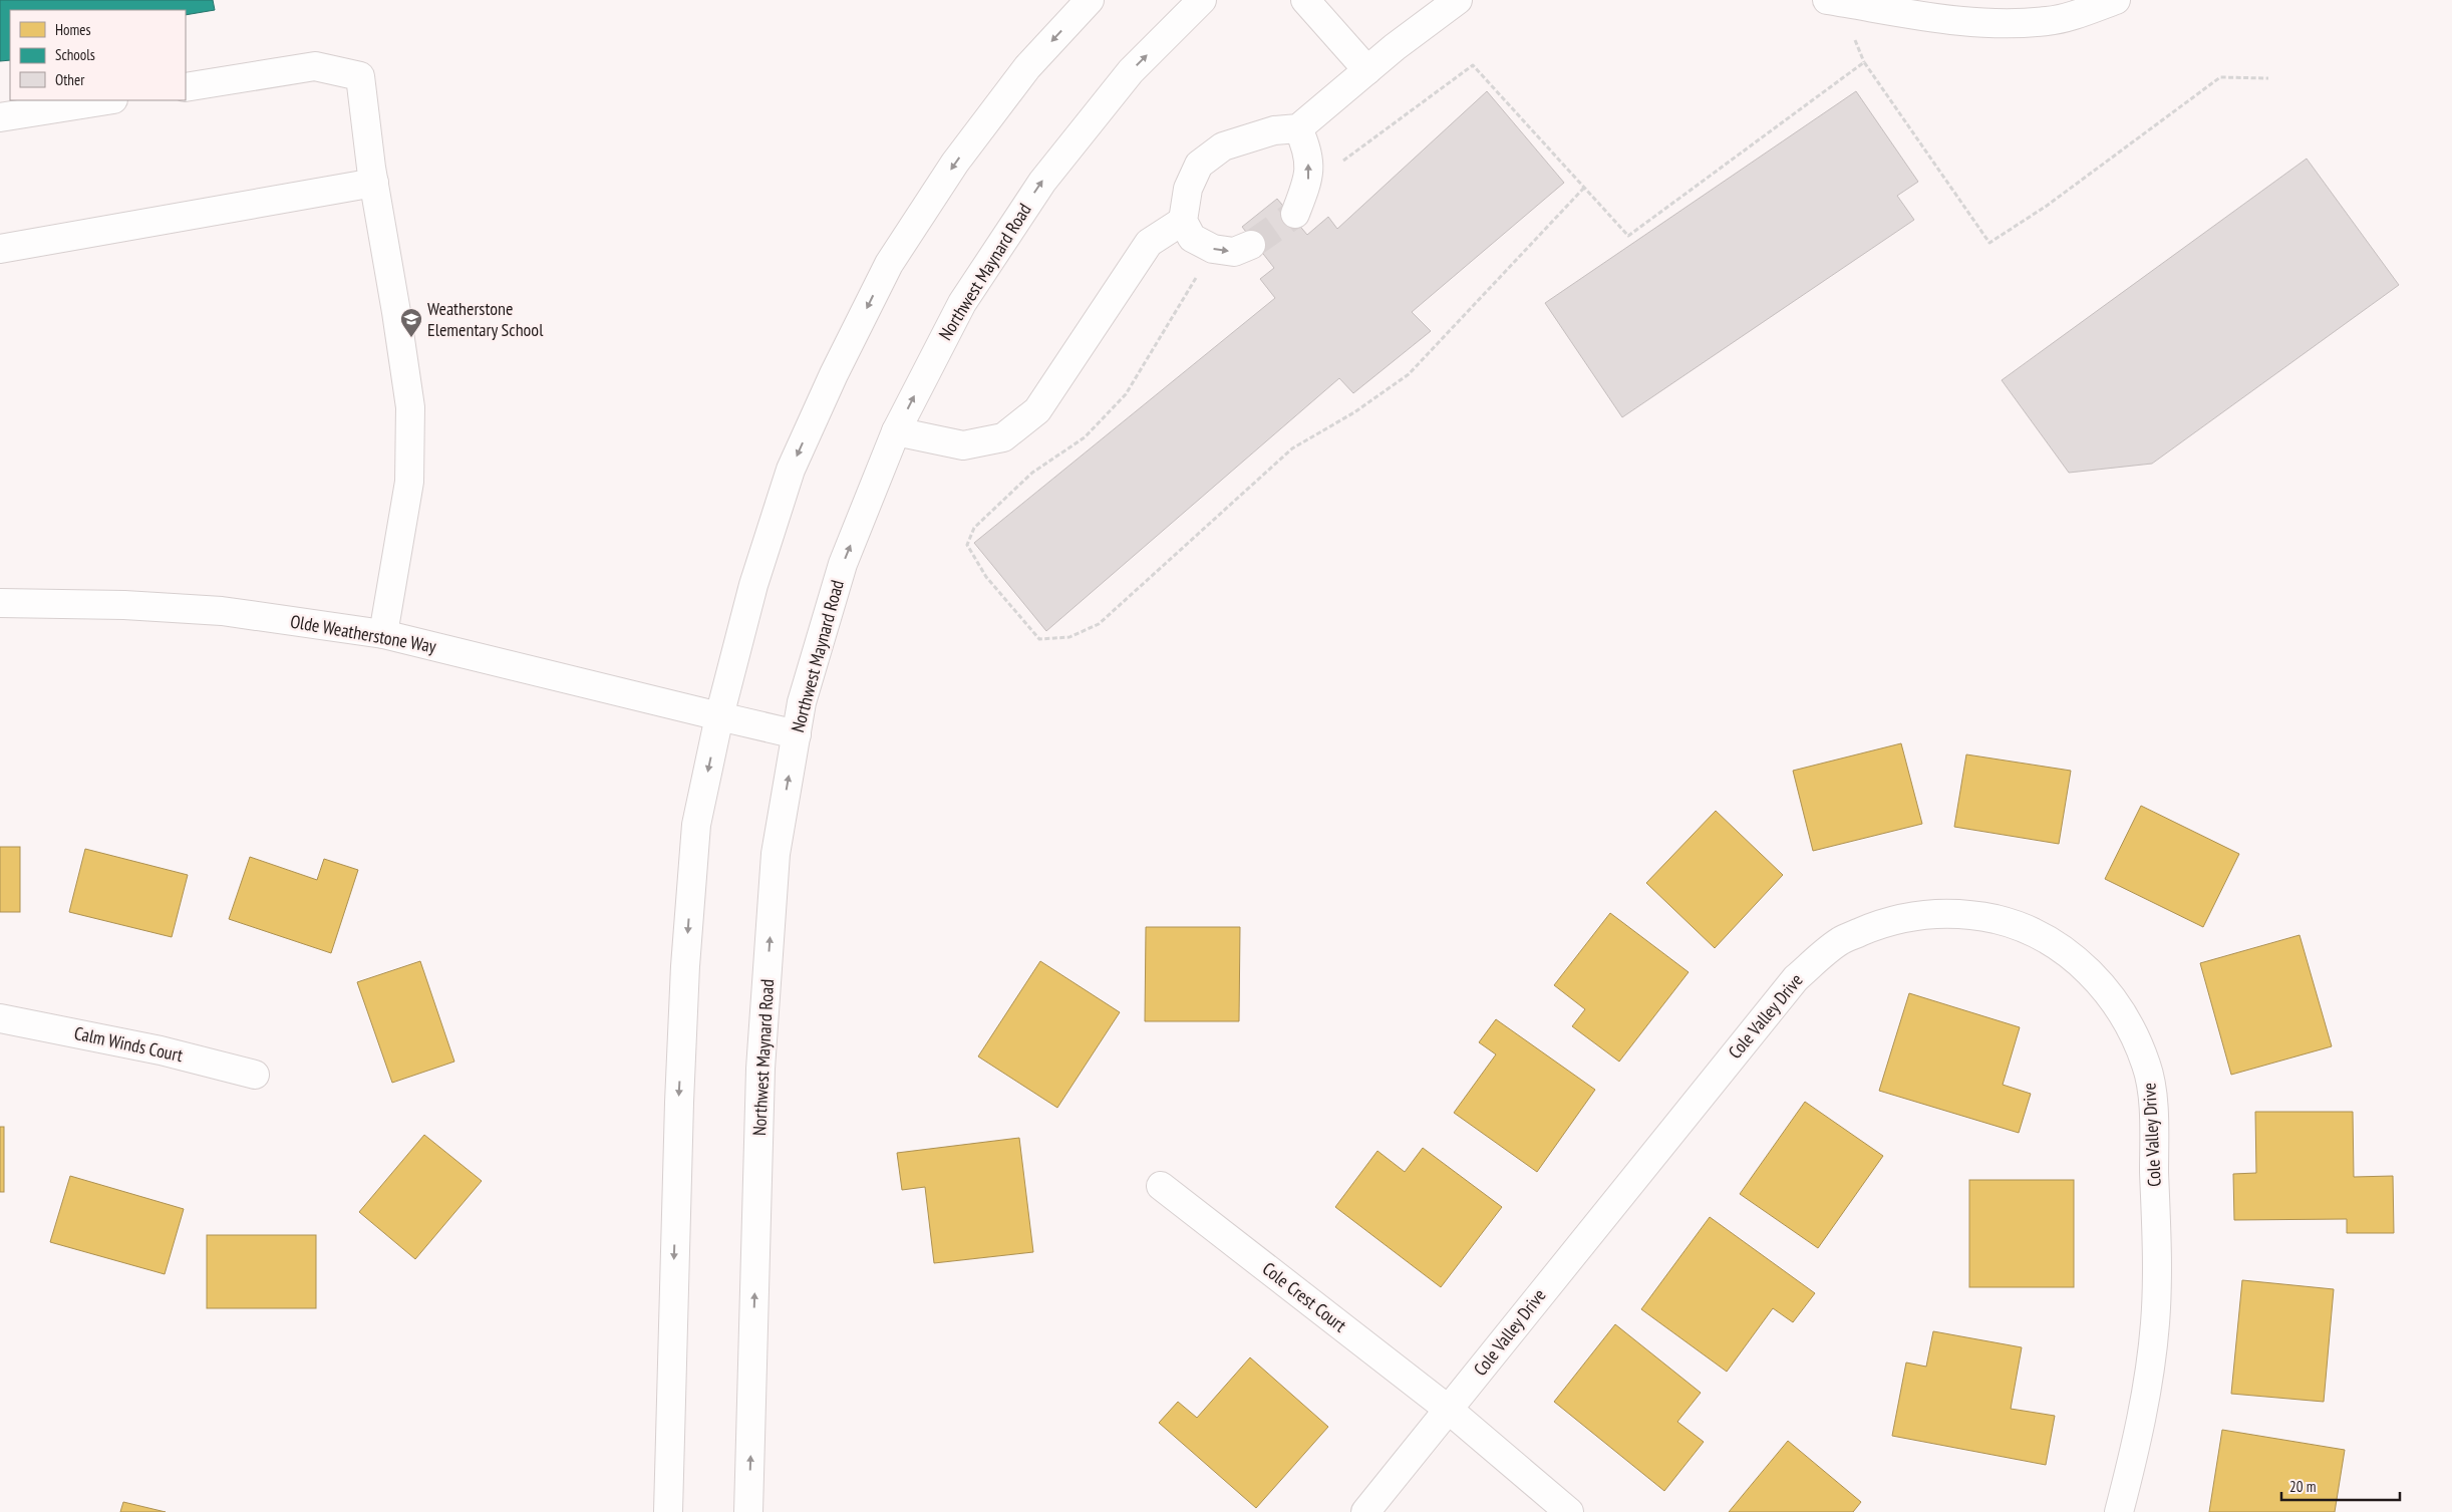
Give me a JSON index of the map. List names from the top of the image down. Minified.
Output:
{"streets":{"street":["Northwest Maynard Road","Olde Weatherstone Way","Cole Valley Drive","Calm Winds Court","Cole Crest Court"]},"crossings":[["Northwest Maynard Road","Olde Weatherstone Way"],["Cole Valley Drive","Cole Crest Court"]],"places":{"school or university":["Weatherstone Elementary School"]},"legend":["Homes","Schools","Other"],"scale_bar":"20 m"}
